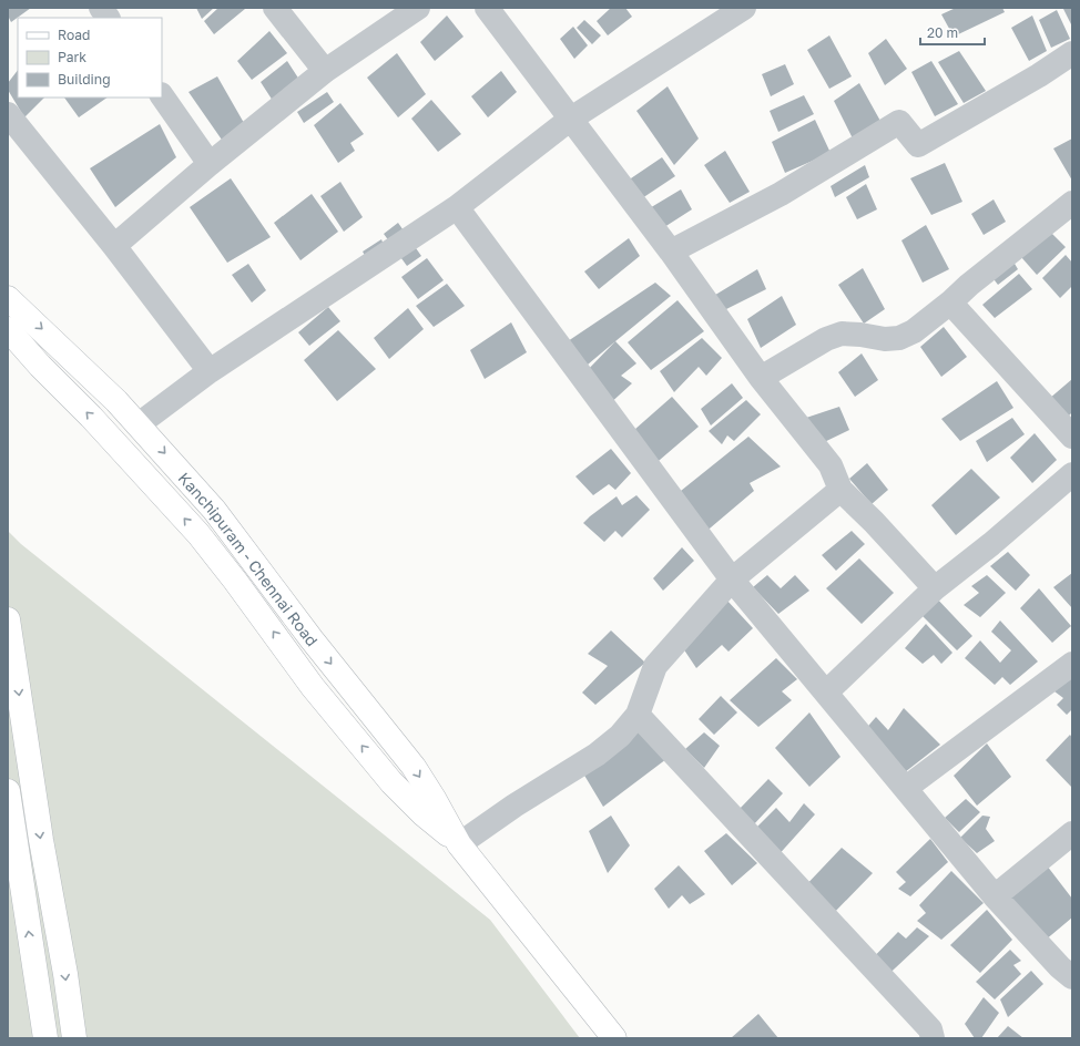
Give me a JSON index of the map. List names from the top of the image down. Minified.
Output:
{"streets":{"main road":["Kanchipuram - Chennai Road"]},"legend":["Road","Park","Building"],"scale_bar":"20 m"}
